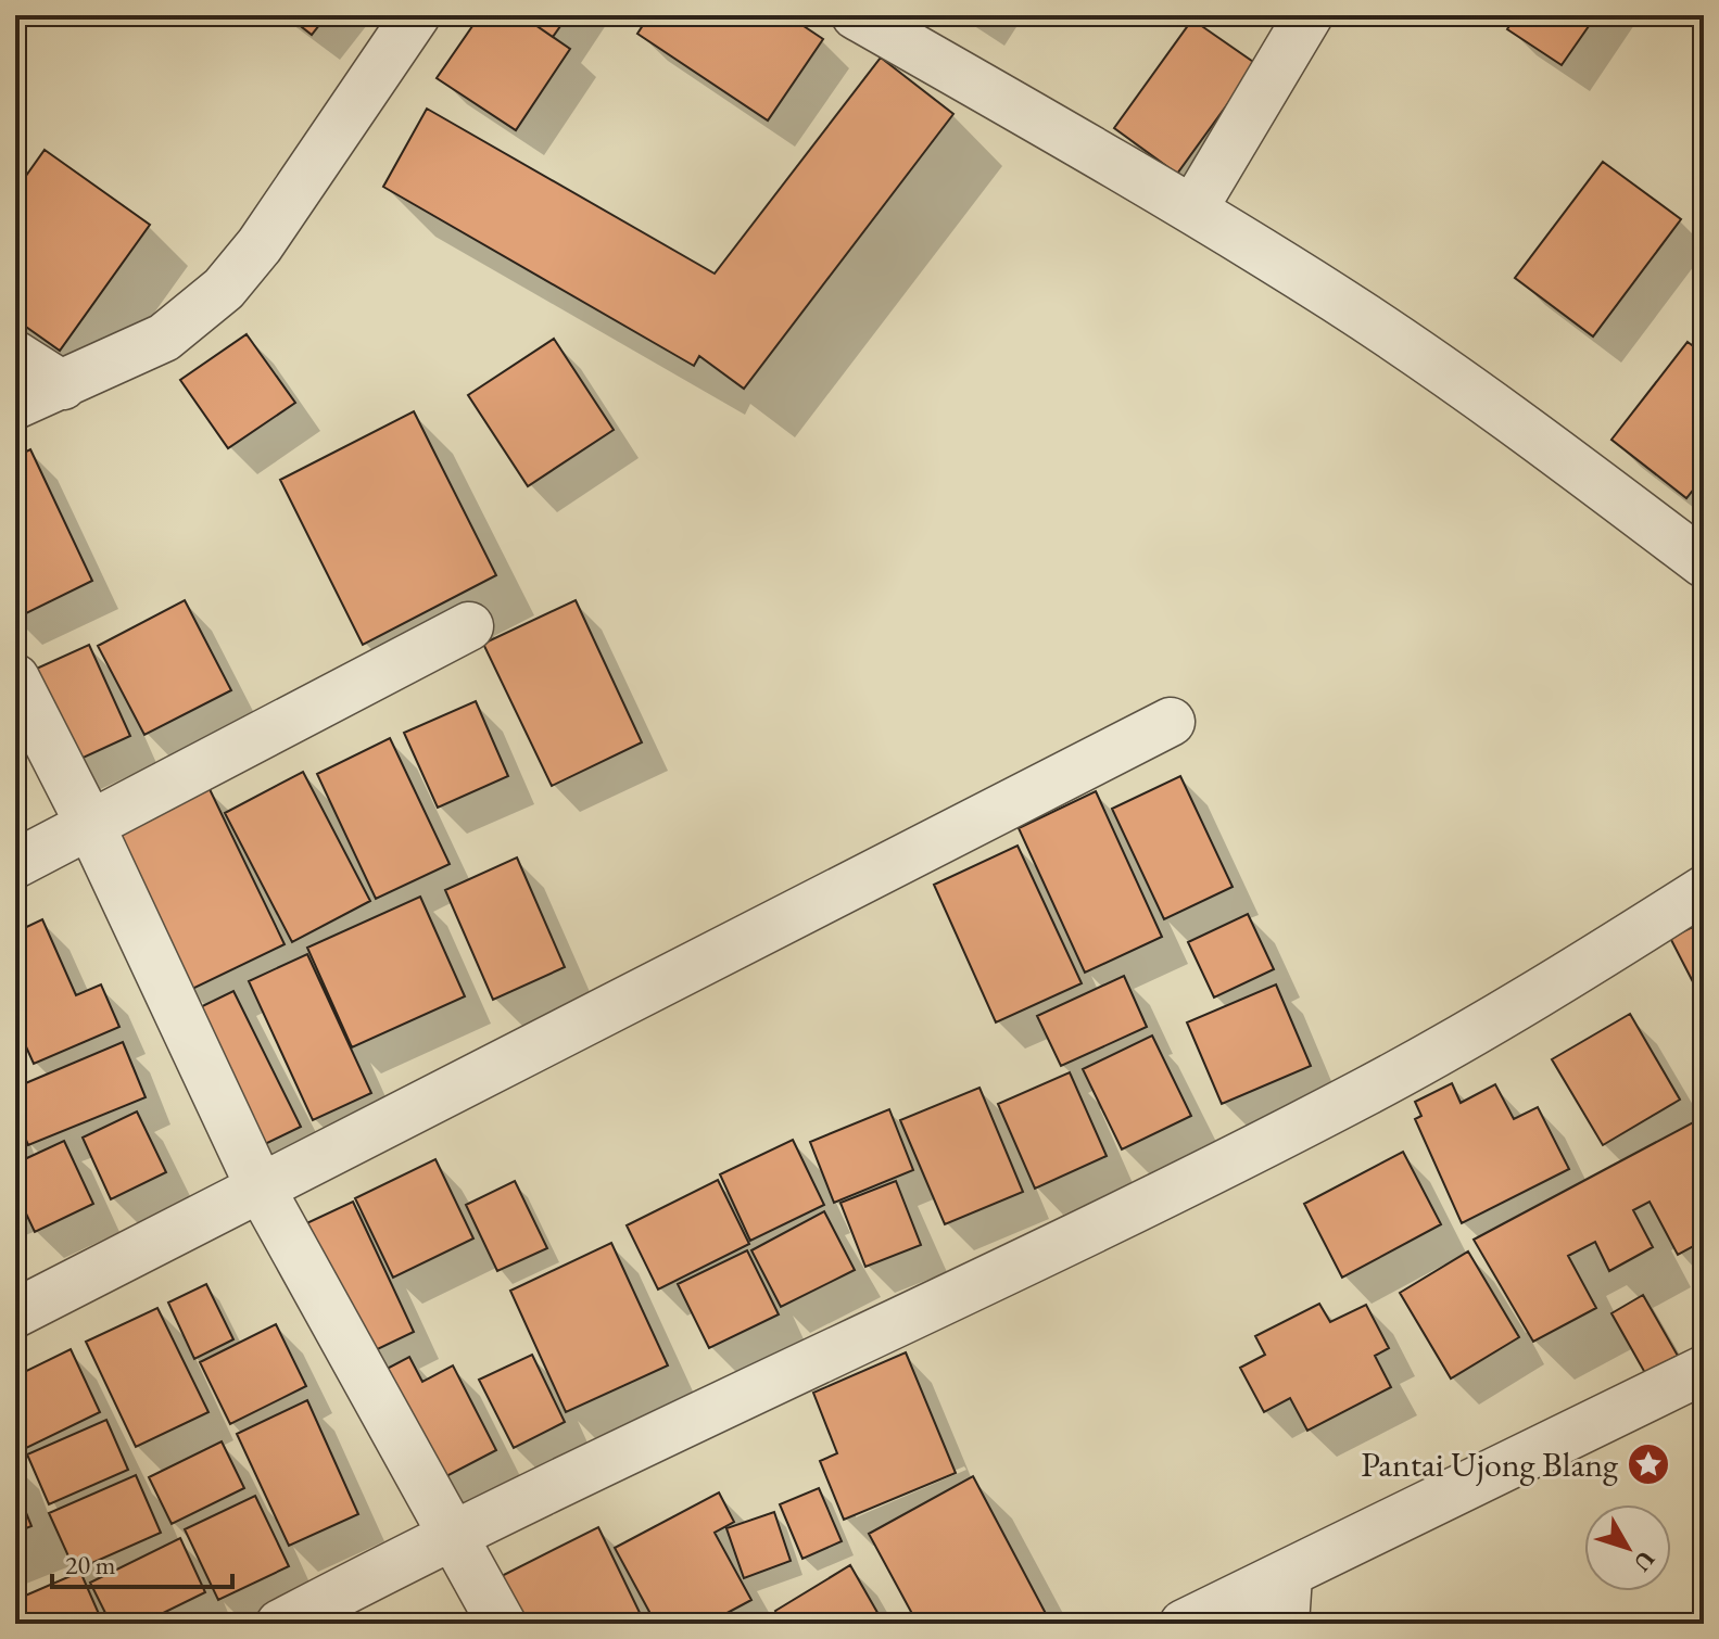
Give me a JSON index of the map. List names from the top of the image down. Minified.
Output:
{"places":{"place":["Pantai Ujong Blang"]},"scale_bar":"20 m","north":"bottom right"}
